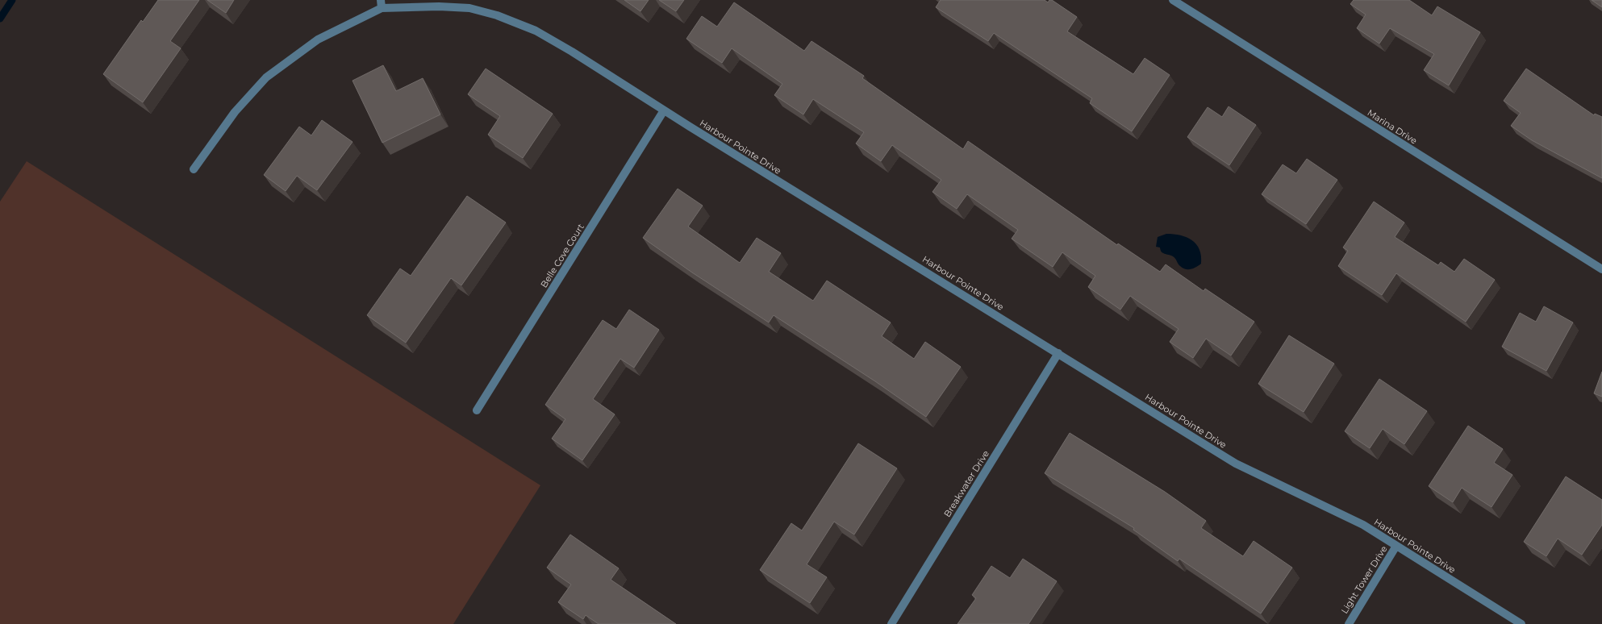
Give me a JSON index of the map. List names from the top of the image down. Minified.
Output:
{"streets":{"street":["Marina Drive","Harbour Pointe Drive","Belle Cove Court","Breakwater Drive","Light Tower Drive"]},"crossings":[["Harbour Pointe Drive","Belle Cove Court"],["Harbour Pointe Drive","Breakwater Drive"],["Harbour Pointe Drive","Light Tower Drive"]]}
